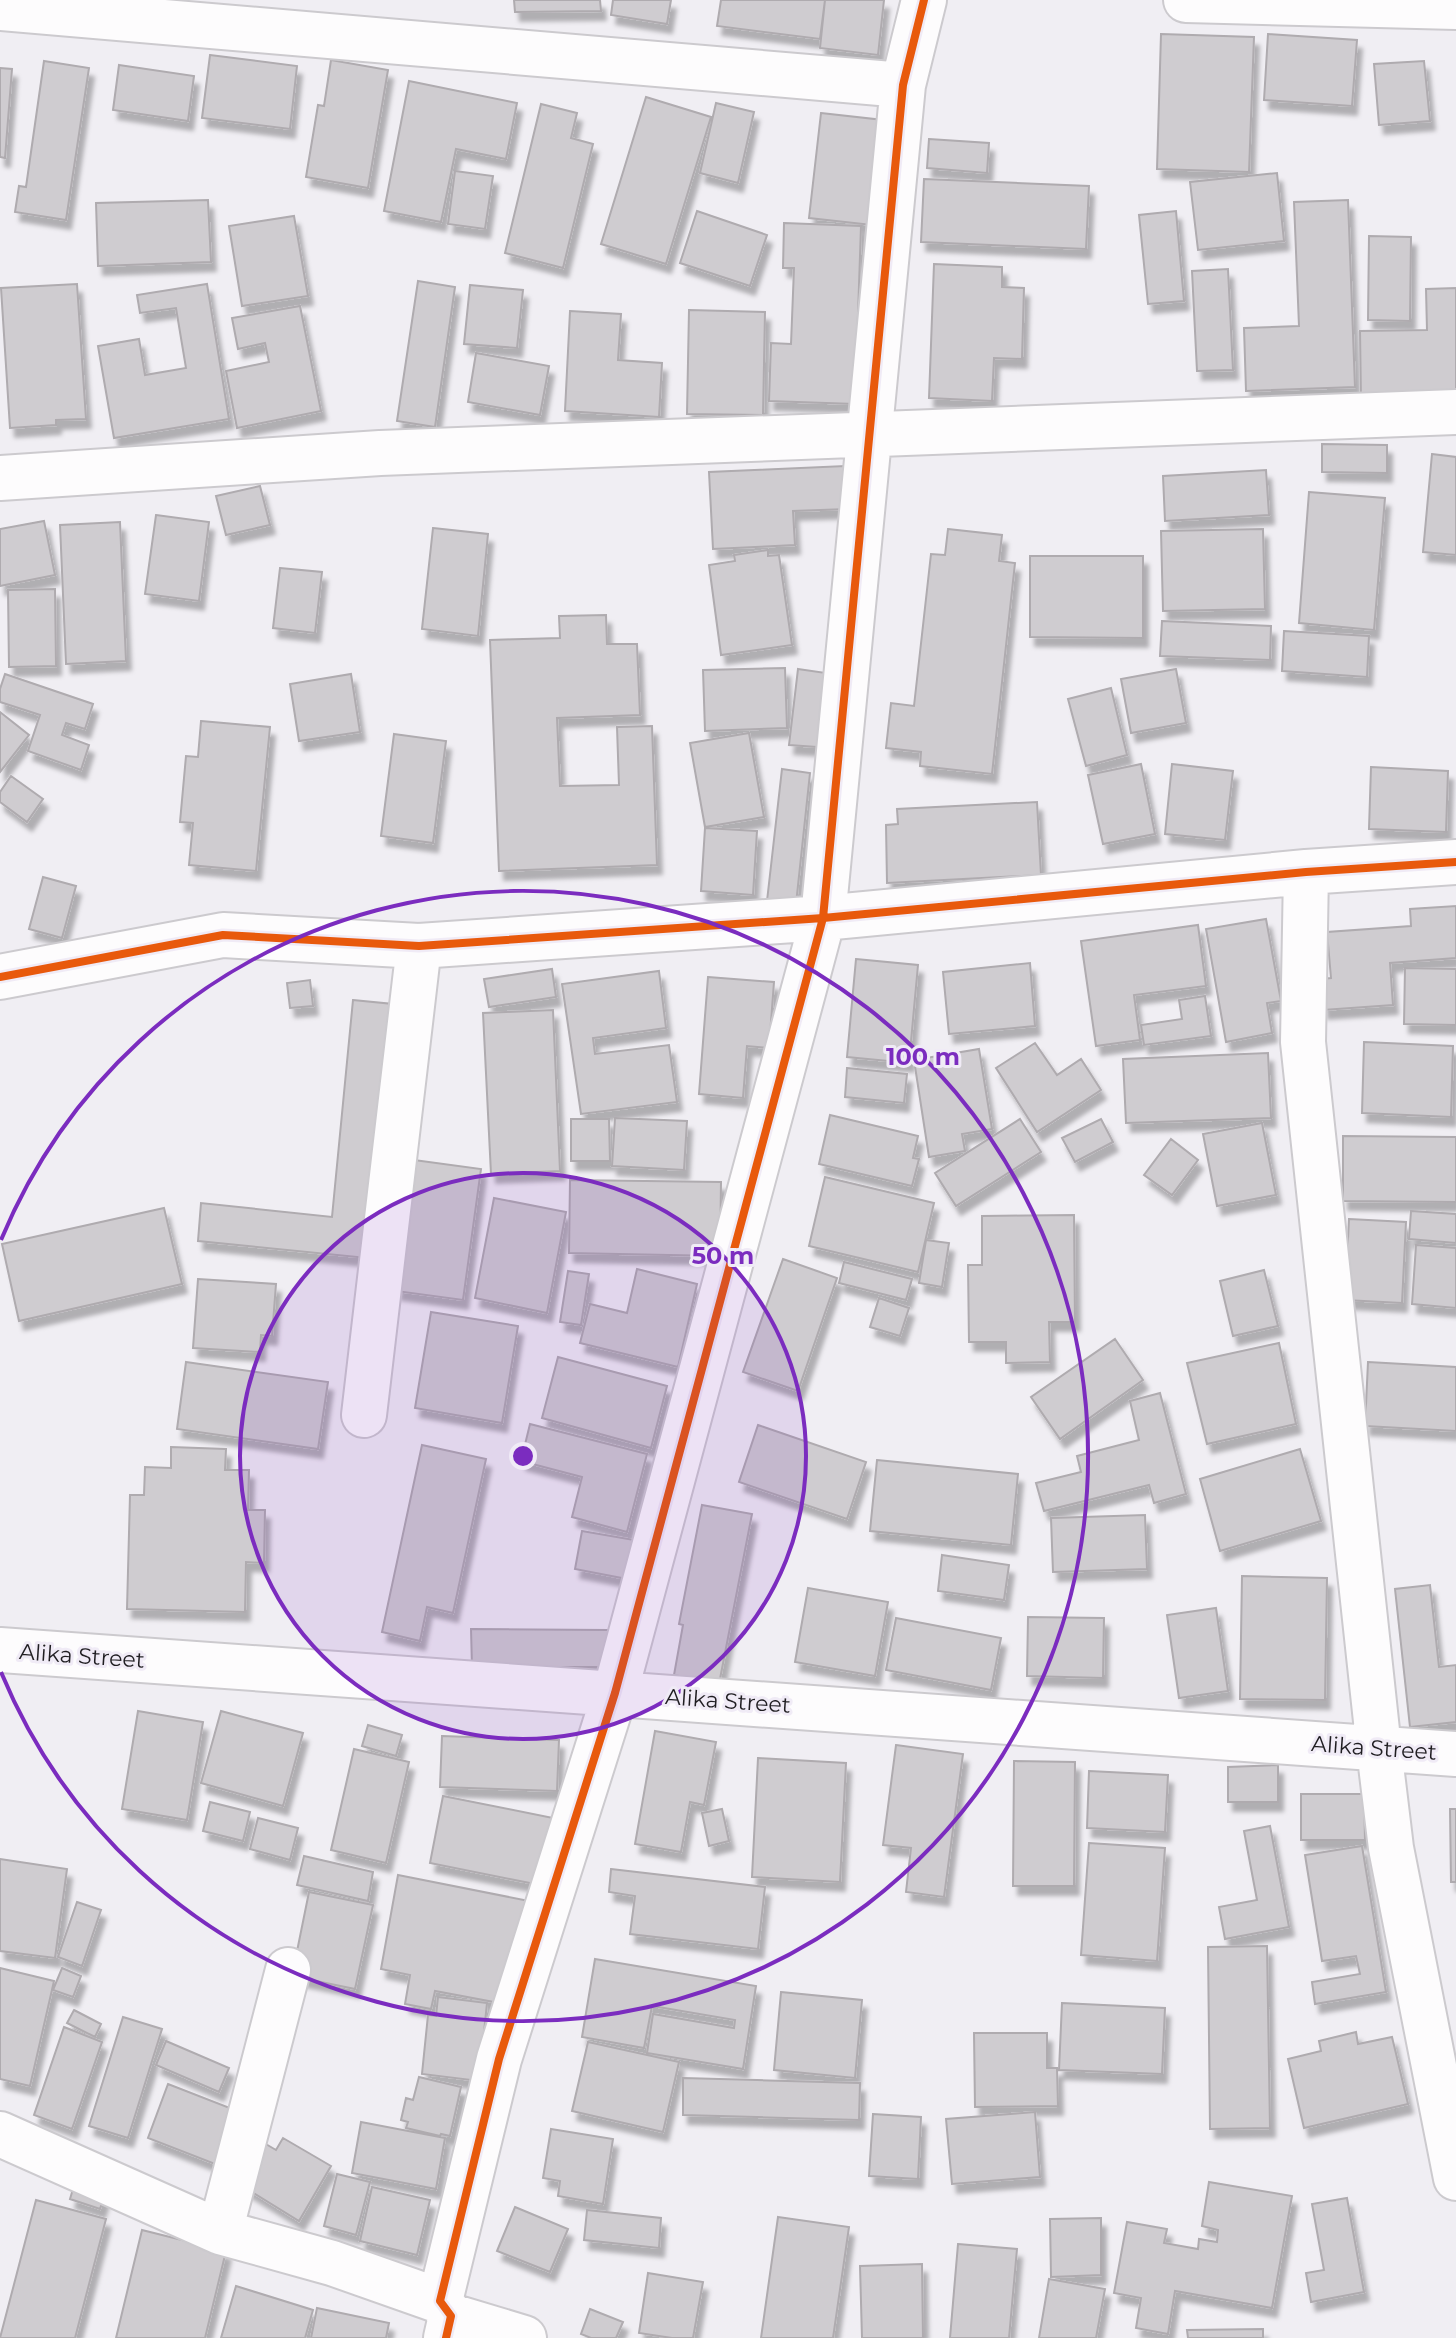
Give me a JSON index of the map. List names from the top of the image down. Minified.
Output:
{"streets":{"street":["Alika Street"]},"rings":["100 m","50 m"]}
